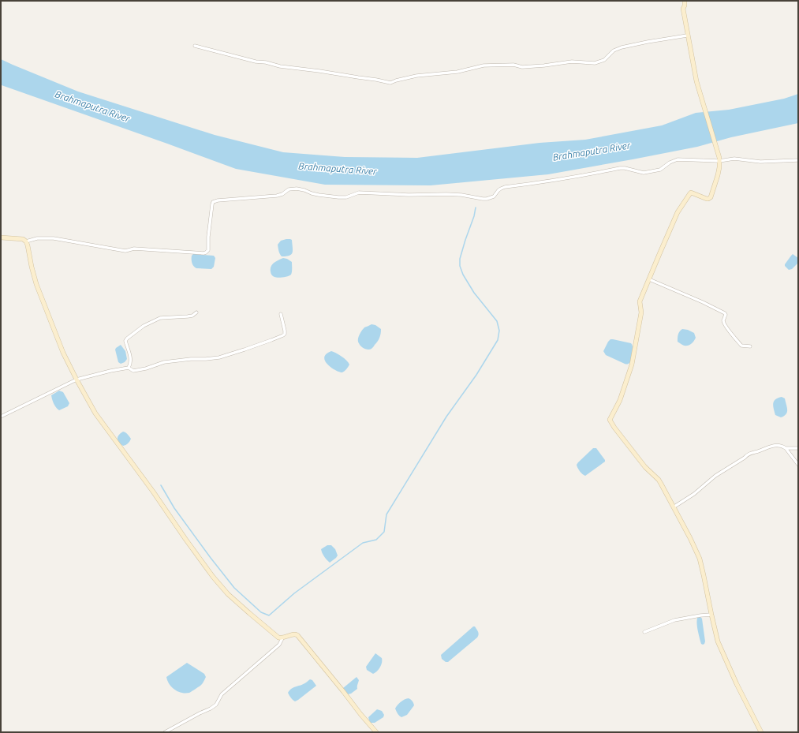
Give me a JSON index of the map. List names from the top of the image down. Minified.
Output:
{"water":["Brahmaputra River"]}
